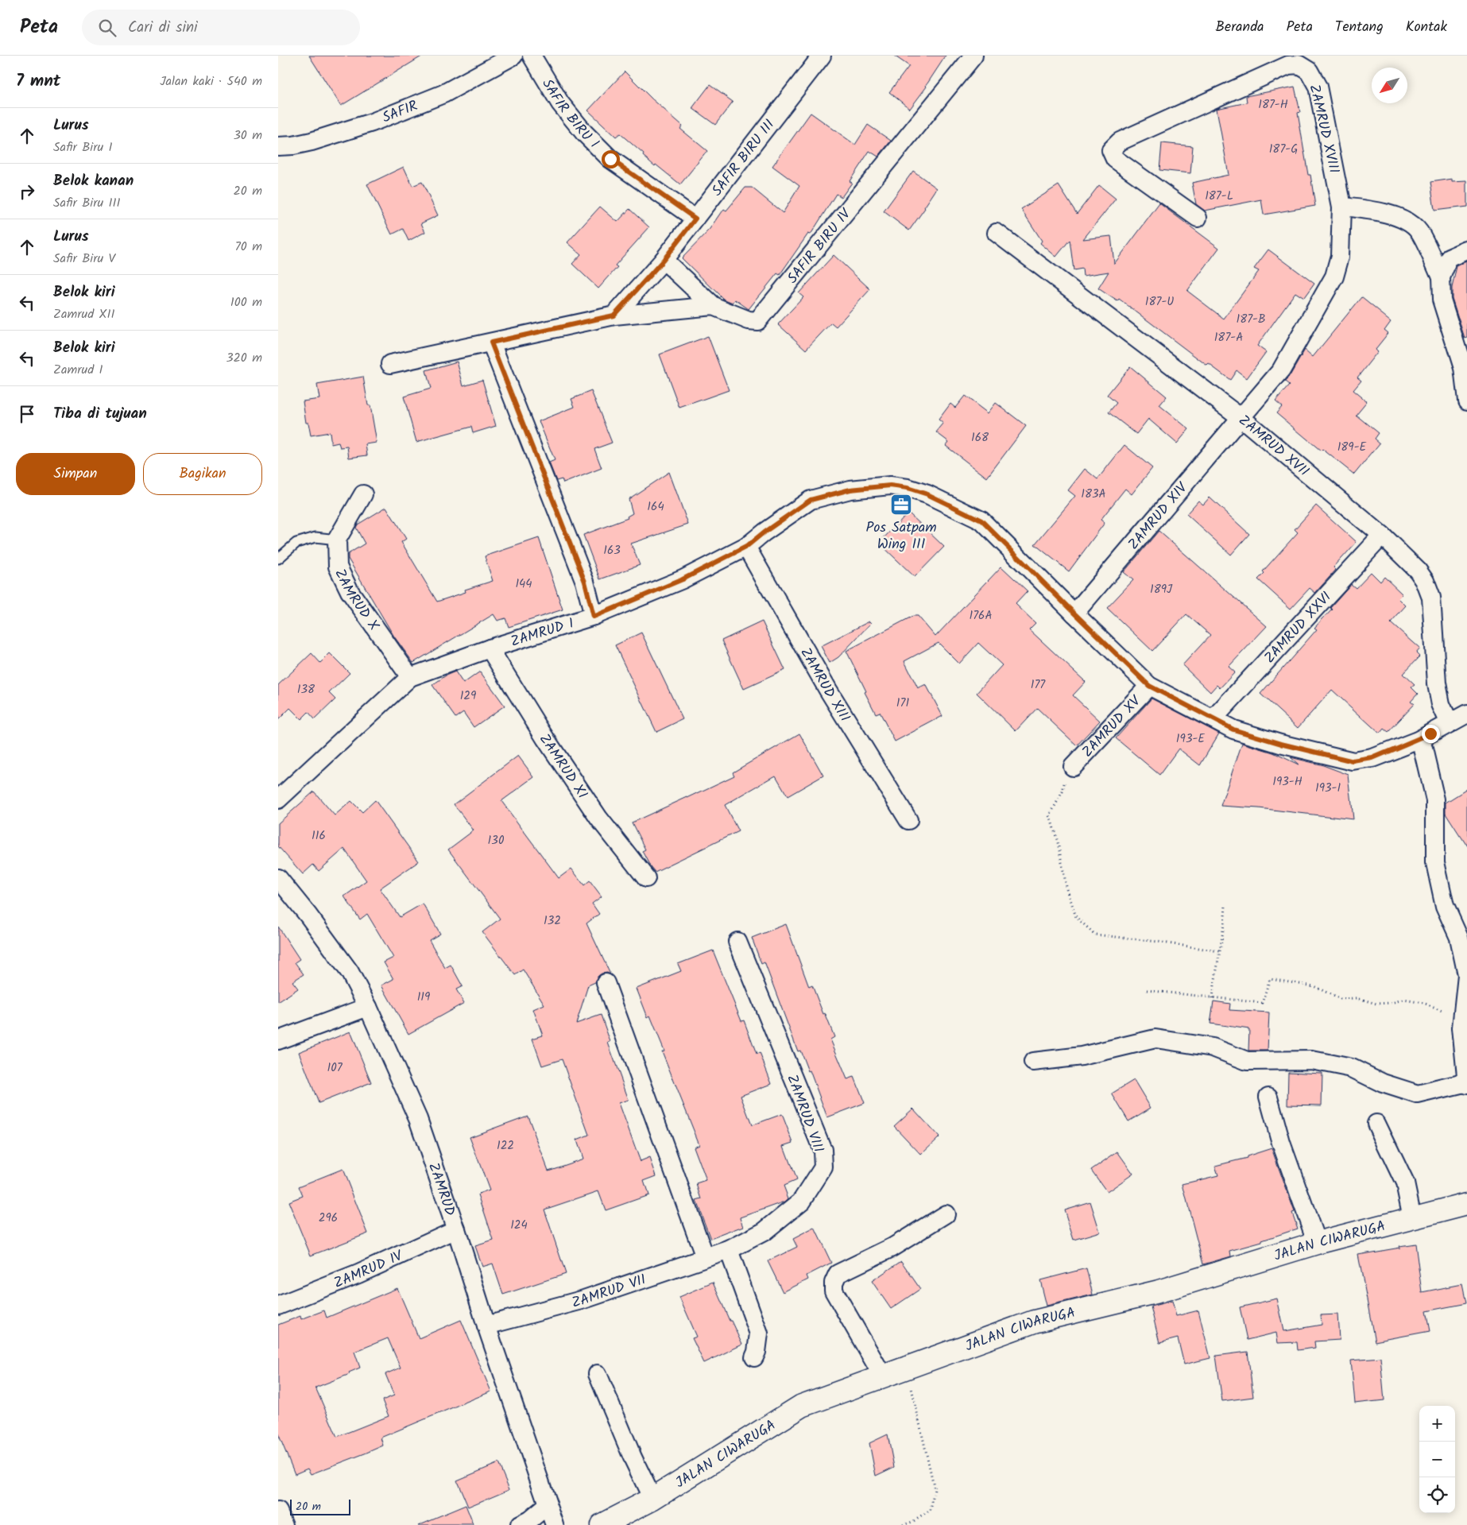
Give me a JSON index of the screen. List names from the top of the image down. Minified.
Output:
{"streets":{"street":["SAFIR","SAFIR BIRU I","ZAMRUD XVIII","SAFIR BIRU III","SAFIR BIRU IV","ZAMRUD XVII","ZAMRUD XIV","ZAMRUD X","ZAMRUD XXVI","ZAMRUD I","ZAMRUD XIII","ZAMRUD XV","ZAMRUD XI","ZAMRUD VIII","ZAMRUD","JALAN CIWARUGA","ZAMRUD IV","ZAMRUD VII"]},"crossings":[["SAFIR BIRU I","SAFIR BIRU III"],["ZAMRUD XVIII","ZAMRUD XVII"],["ZAMRUD XVIII","ZAMRUD XIV"],["SAFIR BIRU III","SAFIR BIRU IV"],["ZAMRUD XVII","ZAMRUD XIV"],["ZAMRUD XVII","ZAMRUD XXVI"],["ZAMRUD XVII","ZAMRUD I"],["ZAMRUD XIV","ZAMRUD I"],["ZAMRUD X","ZAMRUD I"],["ZAMRUD XXVI","ZAMRUD I"],["ZAMRUD I","ZAMRUD XIII"],["ZAMRUD I","ZAMRUD XV"],["ZAMRUD I","ZAMRUD XI"],["ZAMRUD VIII","ZAMRUD VII"],["ZAMRUD","ZAMRUD IV"],["ZAMRUD","ZAMRUD VII"]],"places":{"office":["Pos Satpam Wing III"]},"house_numbers":["187-H","187-G","187-L","187-U","187-B","187-A","168","189-E","183A","164","163","144","189J","176A","177","138","129","171","193-E","193-H","193-I","116","130","132","119","107","122","296","124"],"scale_bar":"20 m","north":"bottom left","page":{"header":"Peta","search":"Cari di sini","nav":["Beranda","Peta","Tentang","Kontak"],"heading":["7 mnt","Jalan kaki · 540 m"],"list":[["Lurus","Safir Biru I","30 m"],["Belok kanan","Safir Biru III","20 m"],["Lurus","Safir Biru V","70 m"],["Belok kiri","Zamrud XII","100 m"],["Belok kiri","Zamrud I","320 m"],"Tiba di tujuan"],"buttons":["Simpan","Bagikan"],"map_buttons":["+","−"],"scale":"20 m"}}
